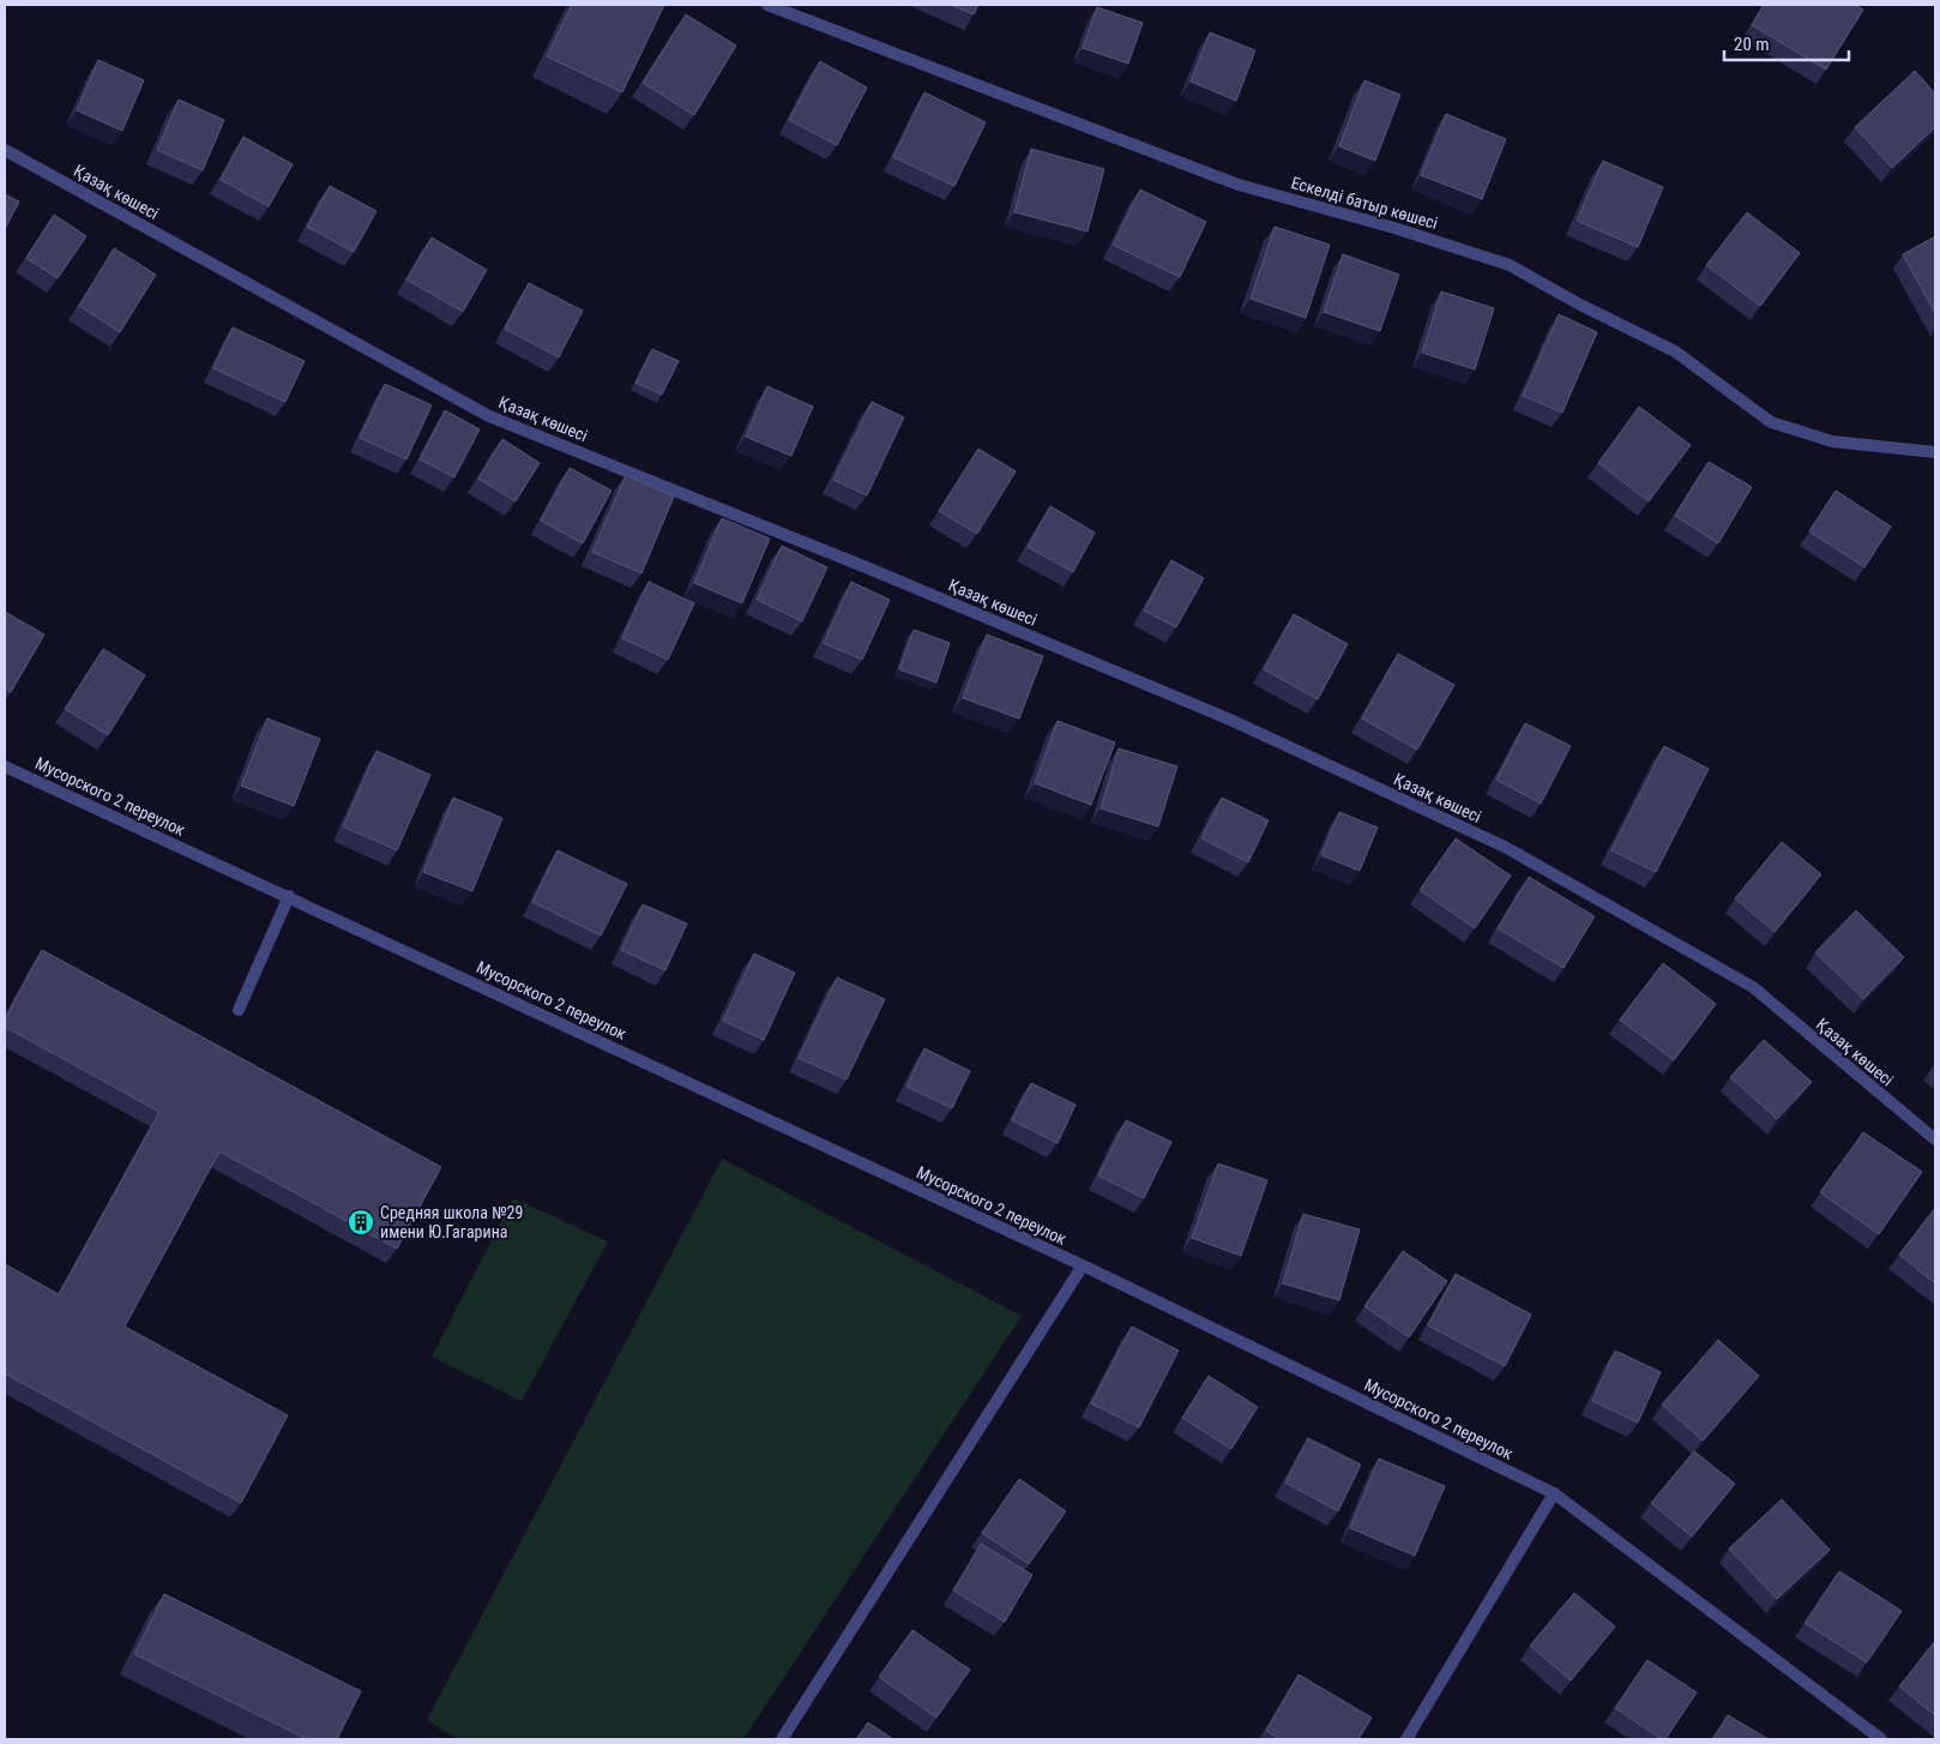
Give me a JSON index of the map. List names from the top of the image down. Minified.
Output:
{"streets":{"street":["Қазақ көшесі","Ескелді батыр көшесі","Мусорского 2 переулок"]},"places":{"building":["Средняя школа №29 имени Ю.Гагарина"]},"scale_bar":"20 m"}
